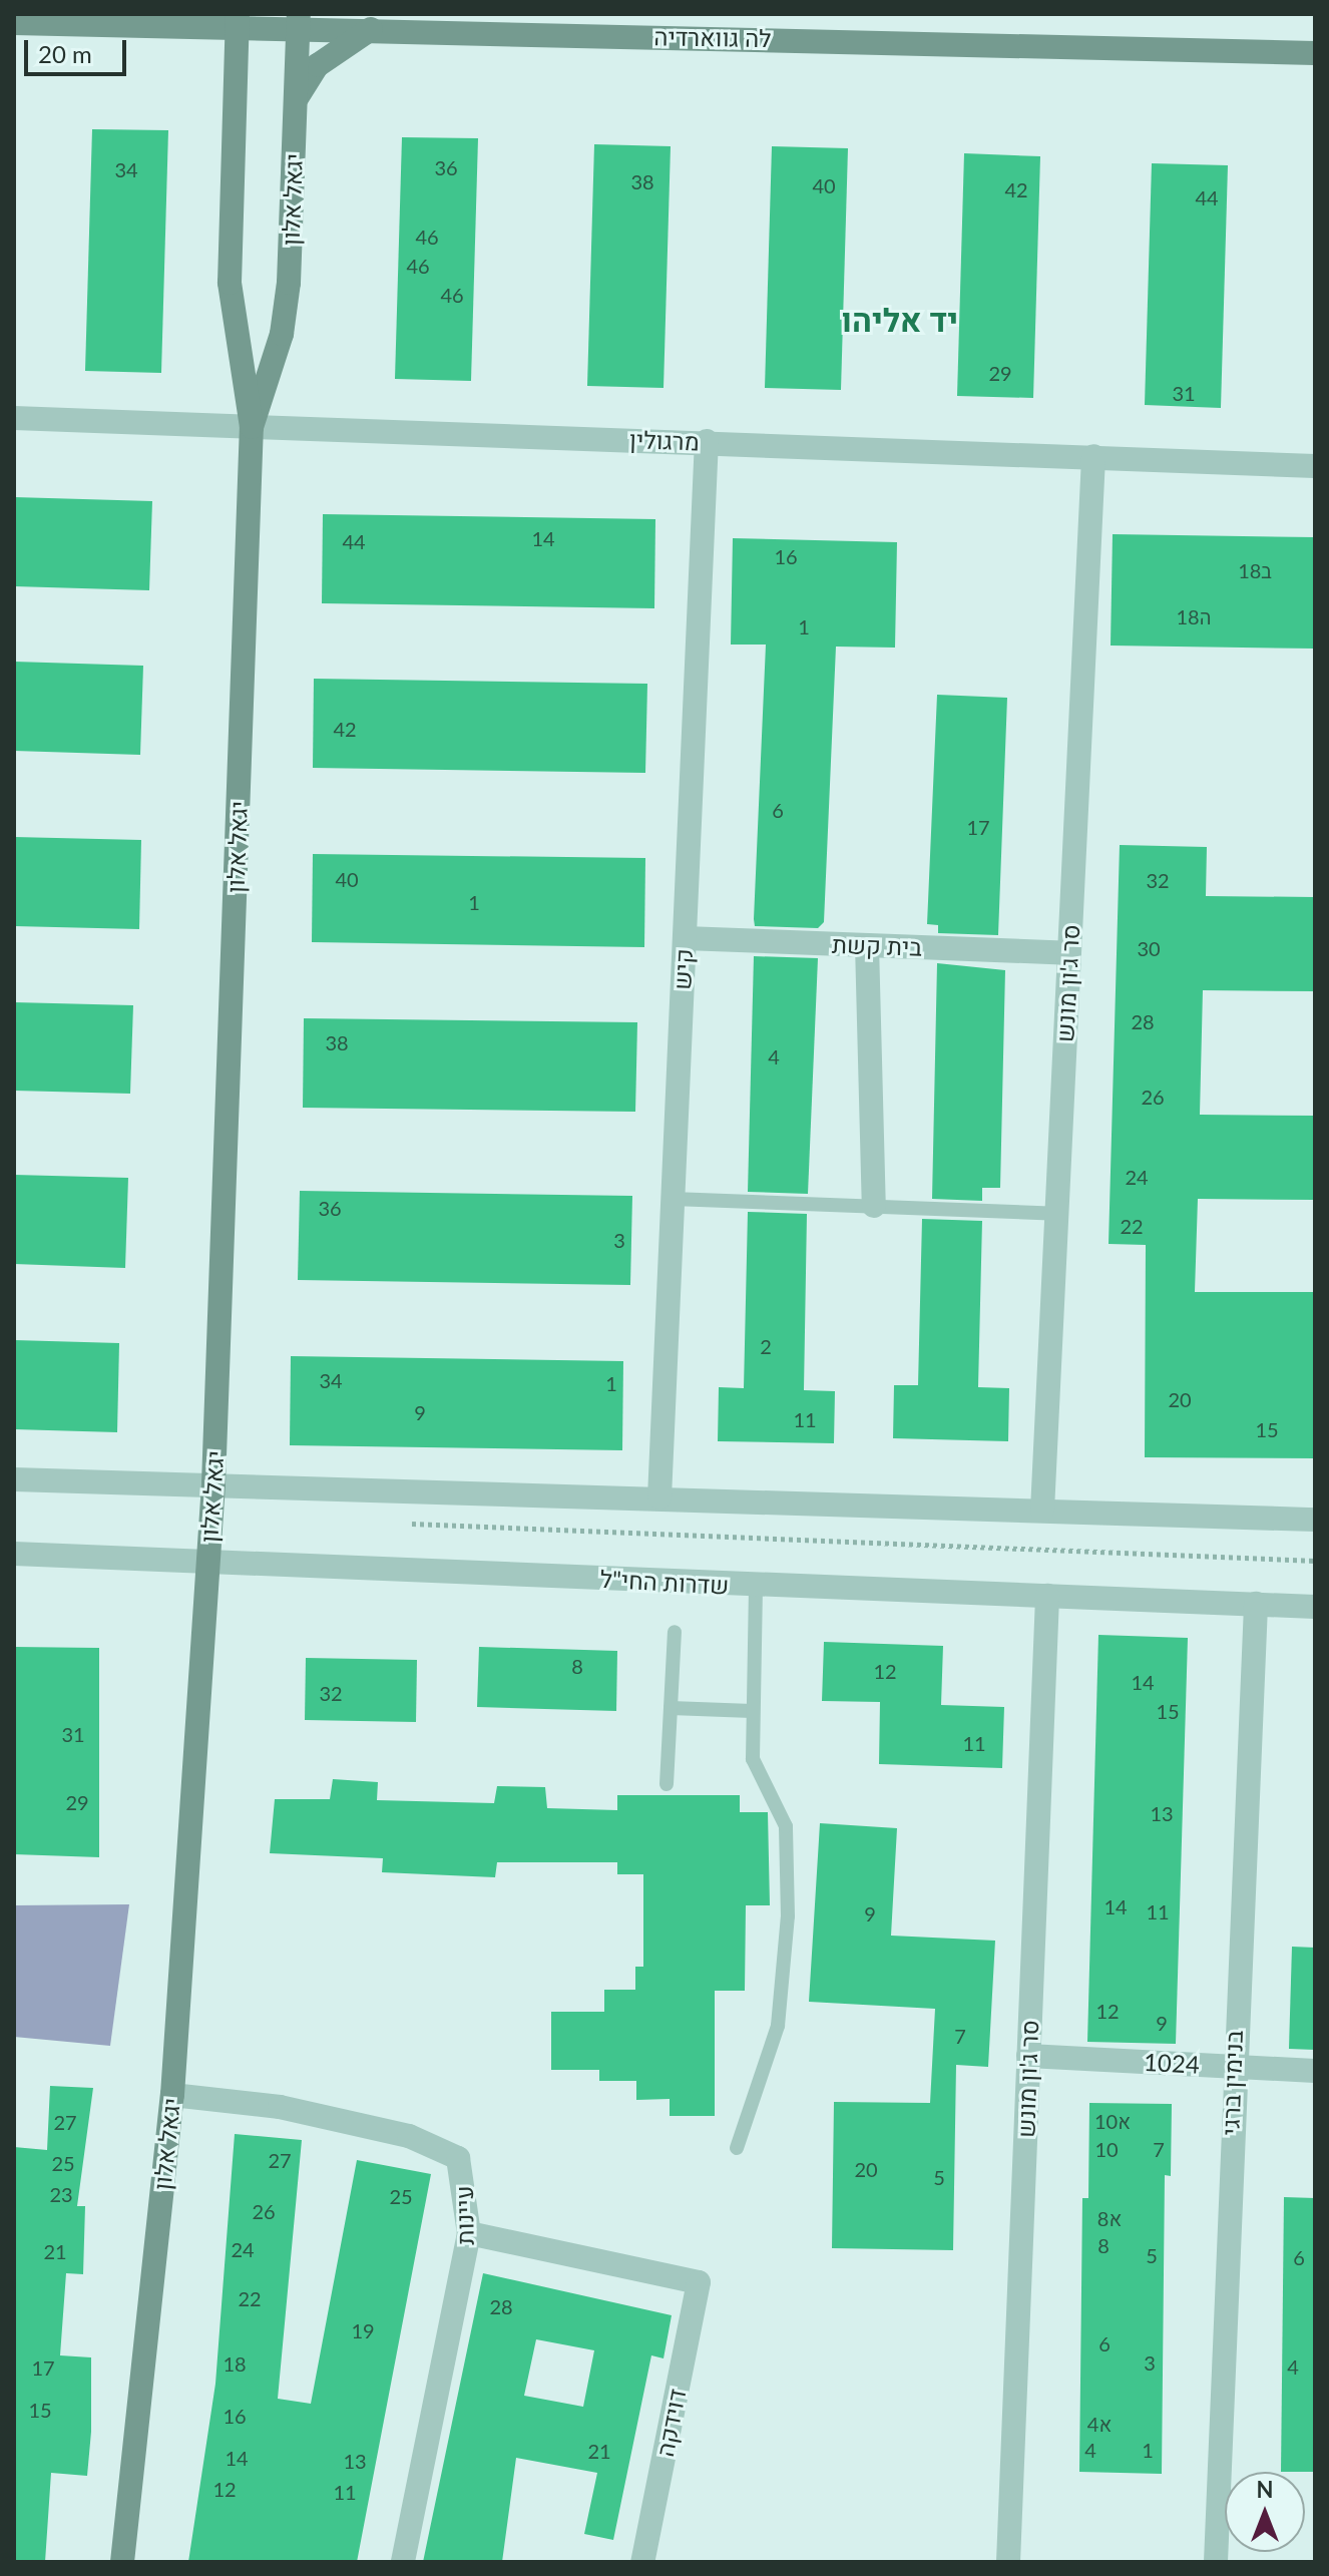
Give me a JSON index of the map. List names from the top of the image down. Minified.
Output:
{"streets":{"street":["לה גווארדיה","יגאל אלון","מרגולין","בית קשת","קיש","סר ג'ון מונש","שדרות החי\"ל","1024","בנימין ברגי","עיינות","דוידקה"]},"crossings":[["לה גווארדיה","יגאל אלון"],["יגאל אלון","מרגולין"],["יגאל אלון","שדרות החי\"ל"],["יגאל אלון","עיינות"],["מרגולין","קיש"],["מרגולין","סר ג'ון מונש"],["בית קשת","קיש"],["בית קשת","סר ג'ון מונש"],["סר ג'ון מונש","שדרות החי\"ל"],["סר ג'ון מונש","1024"],["שדרות החי\"ל","בנימין ברגי"],["1024","בנימין ברגי"],["עיינות","דוידקה"]],"districts":["יד אליהו"],"house_numbers":["36","34","38","40","42","44","46","46","46","29","31","14","44","16","18ב","18ה","1","42","6","17","40","32","1","30","28","38","4","26","24","36","22","3","2","34","1","20","9","11","15","8","12","14","32","15","31","11","29","13","14","11","9","12","9","7","10א","27","10","7","27","25","20","5","23","25","26","8א","8","24","21","5","6","22","28","19","6","3","18","4","17","15","16","4א","4","1","21","14","13","12","11"],"scale_bar":"20 m","north":"top"}
